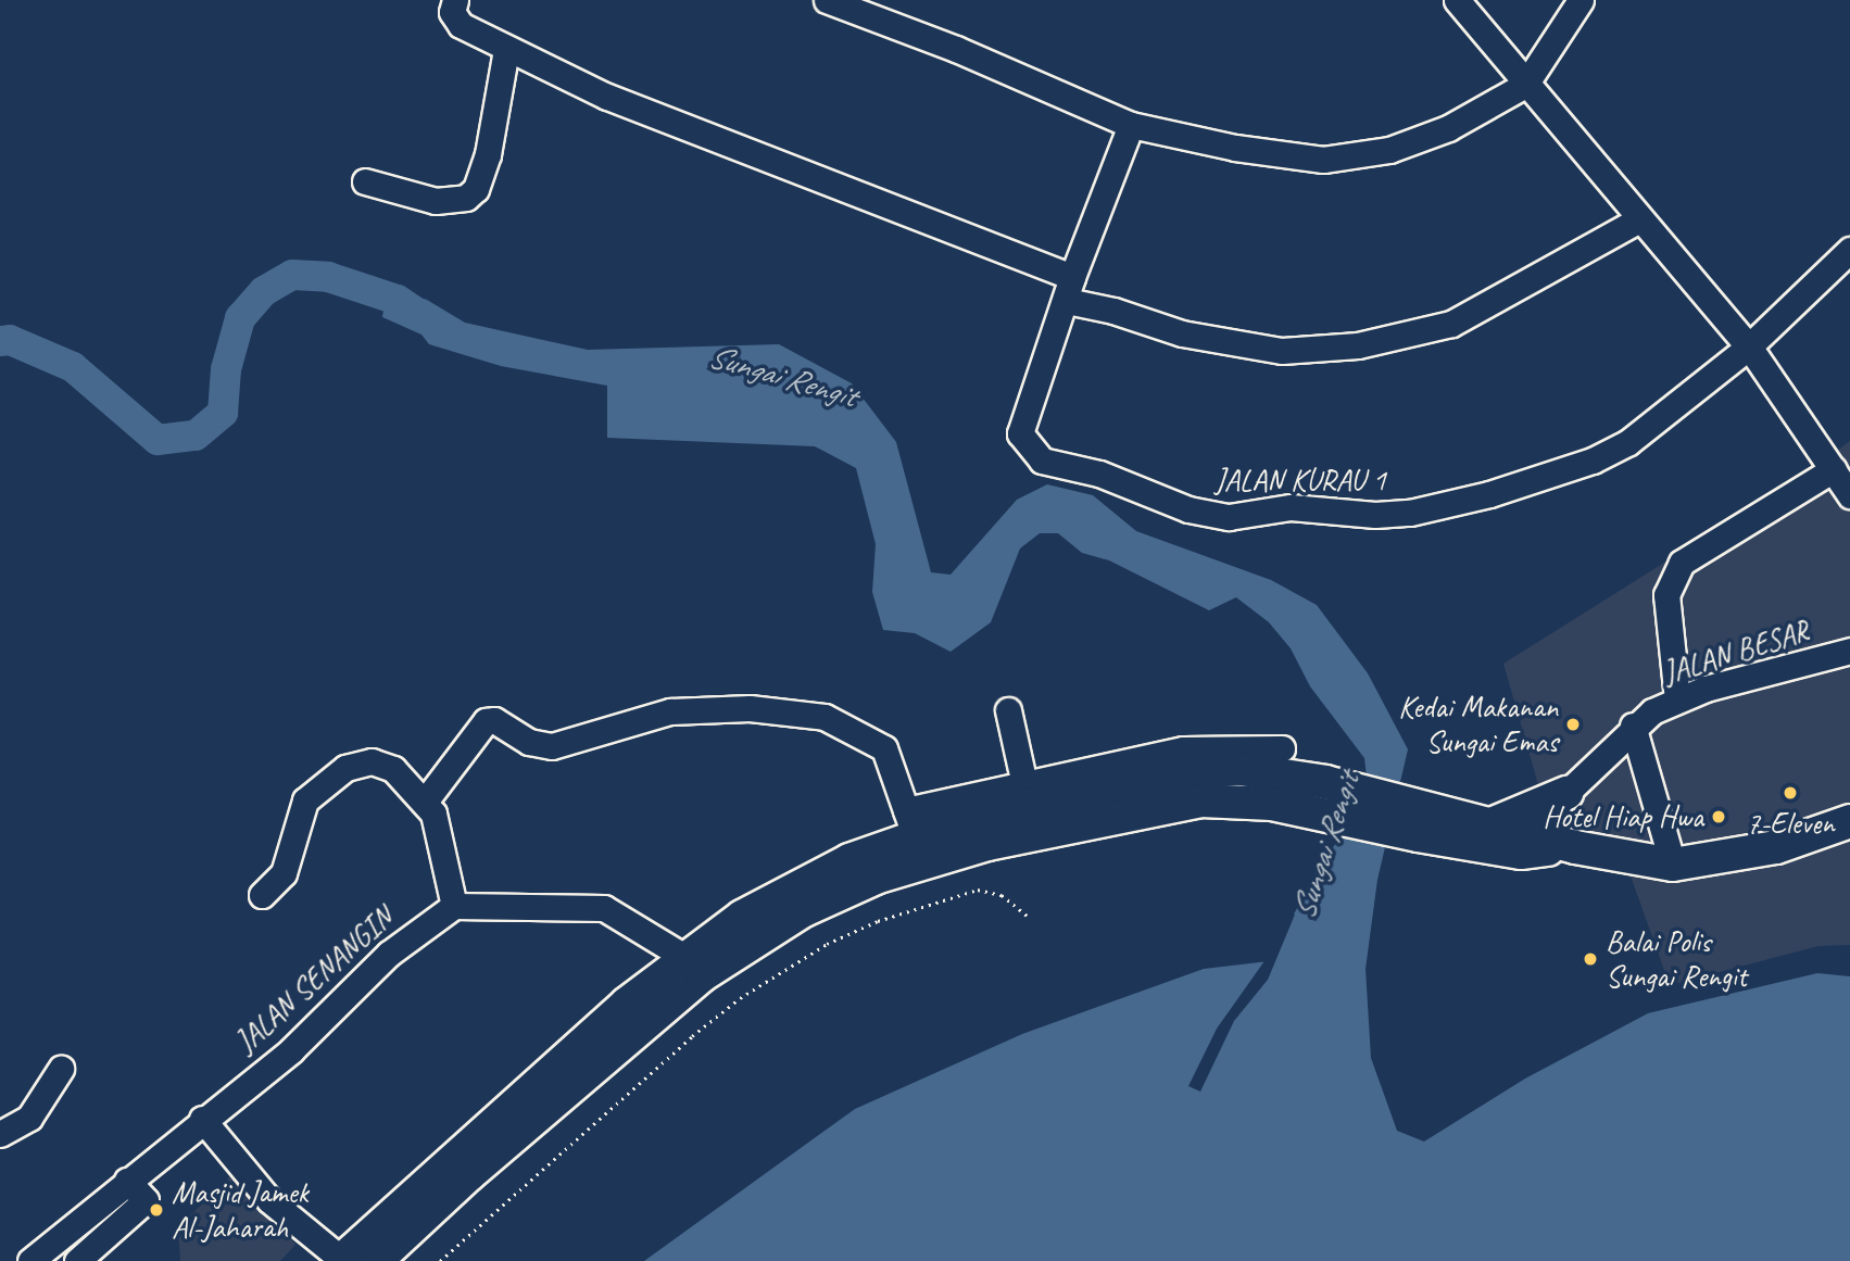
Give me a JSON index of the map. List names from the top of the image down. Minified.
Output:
{"streets":{"street":["JALAN KURAU 1","JALAN BESAR","JALAN SENANGIN"]},"water":["Sungai Rengit"],"places":["Kedai Makanan Sungai Emas","7-Eleven","Hotel Hiap Hwa","Balai Polis Sungai Rengit","Masjid Jamek Al-Jaharah"]}
